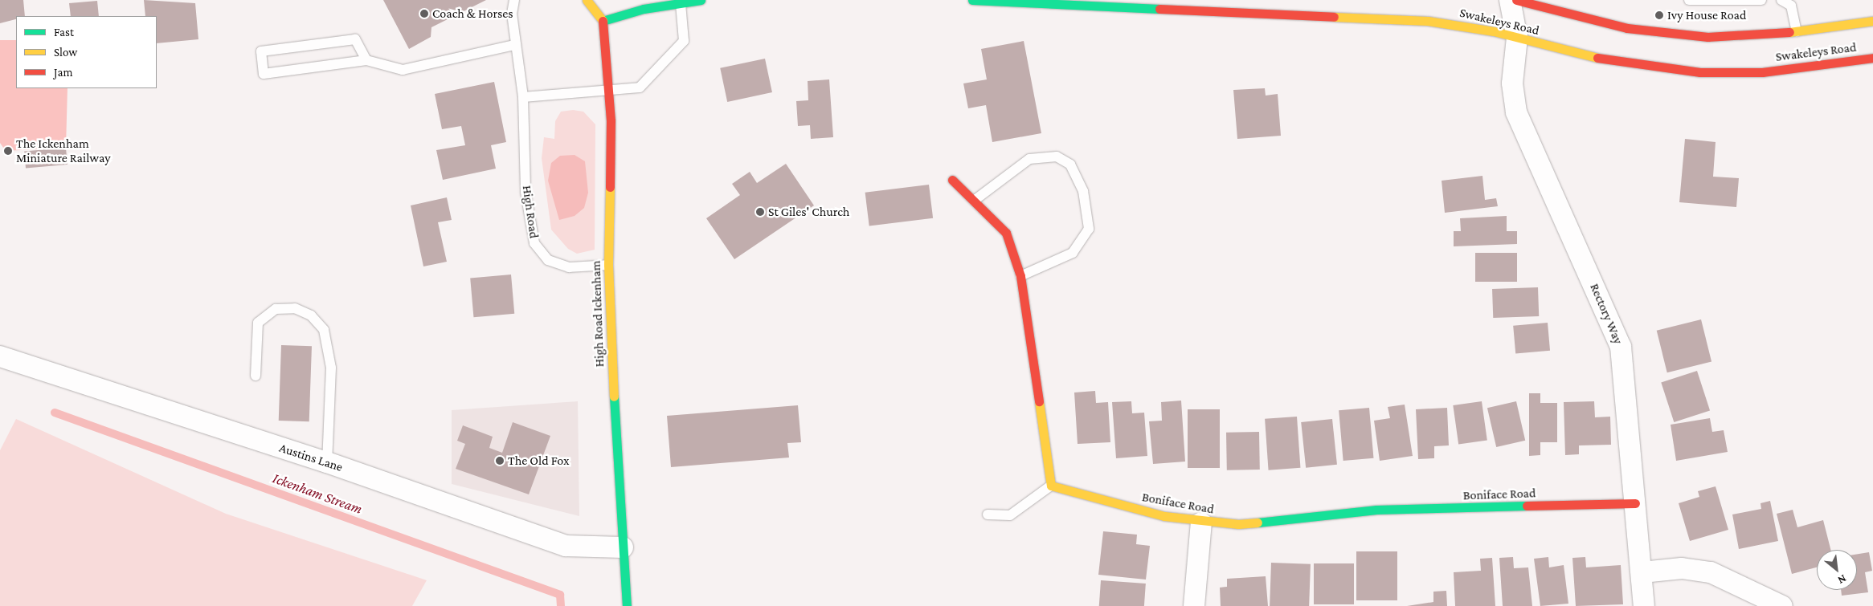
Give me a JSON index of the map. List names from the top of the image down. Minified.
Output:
{"streets":{"main road":["Swakeleys Road","High Road Ickenham","Boniface Road"],"street":["Rectory Way","Austins Lane"],"lane":["High Road"]},"crossings":[["Swakeleys Road","Rectory Way"],["High Road","High Road Ickenham"],["High Road Ickenham","Austins Lane"],["Rectory Way","Boniface Road"]],"water":["Ickenham Stream"],"places":["Coach & Horses","Ivy House Road","The Ickenham Miniature Railway","St Giles' Church","The Old Fox"],"legend":["Fast","Slow","Jam"],"north":"bottom right"}
